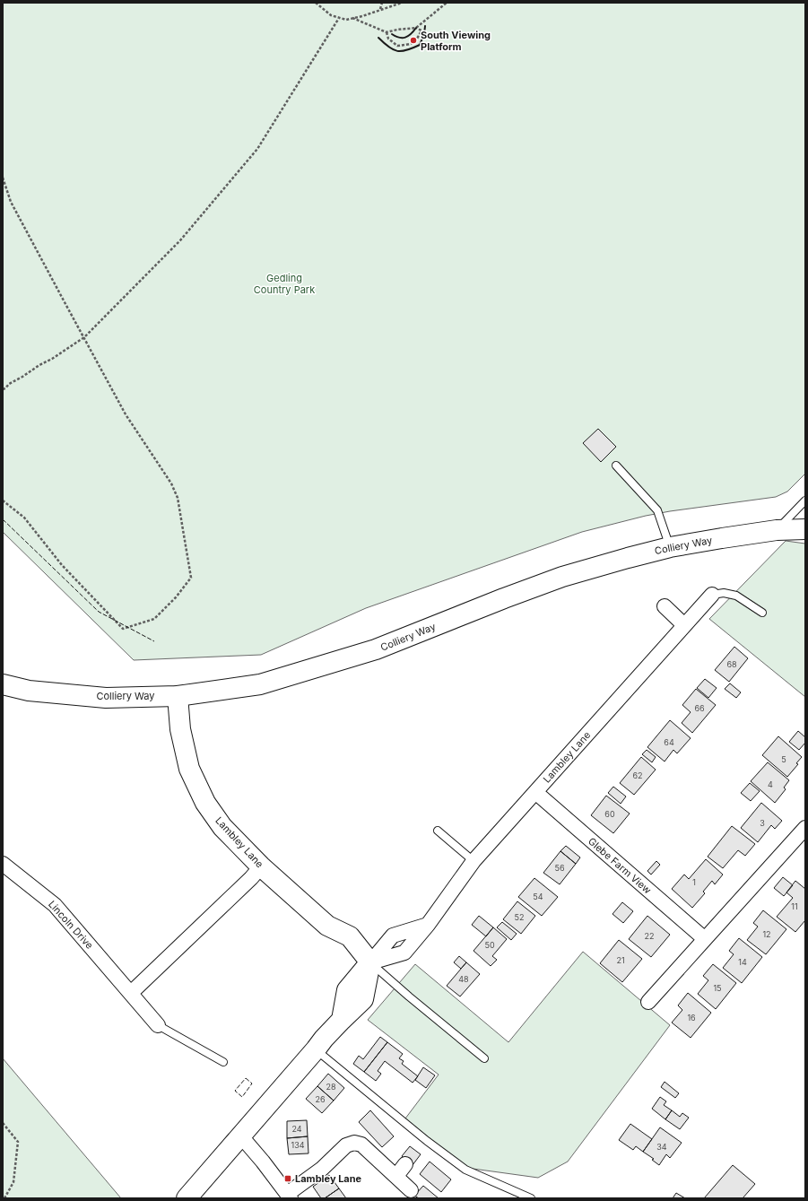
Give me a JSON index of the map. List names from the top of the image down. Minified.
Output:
{"streets":{"main road":["Colliery Way","Lambley Lane"],"street":["Glebe Farm View","Lincoln Drive"]},"crossings":[["Colliery Way","Lambley Lane"],["Lambley Lane","Glebe Farm View"]],"parks":["Gedling Country Park"],"places":{"other":["South Viewing Platform"],"transit":["Lambley Lane"]},"house_numbers":["68","66","64","5","62","4","60","3","56","1","54","11","52","12","22","50","21","14","48","15","16","28","26","24","134","34"]}
